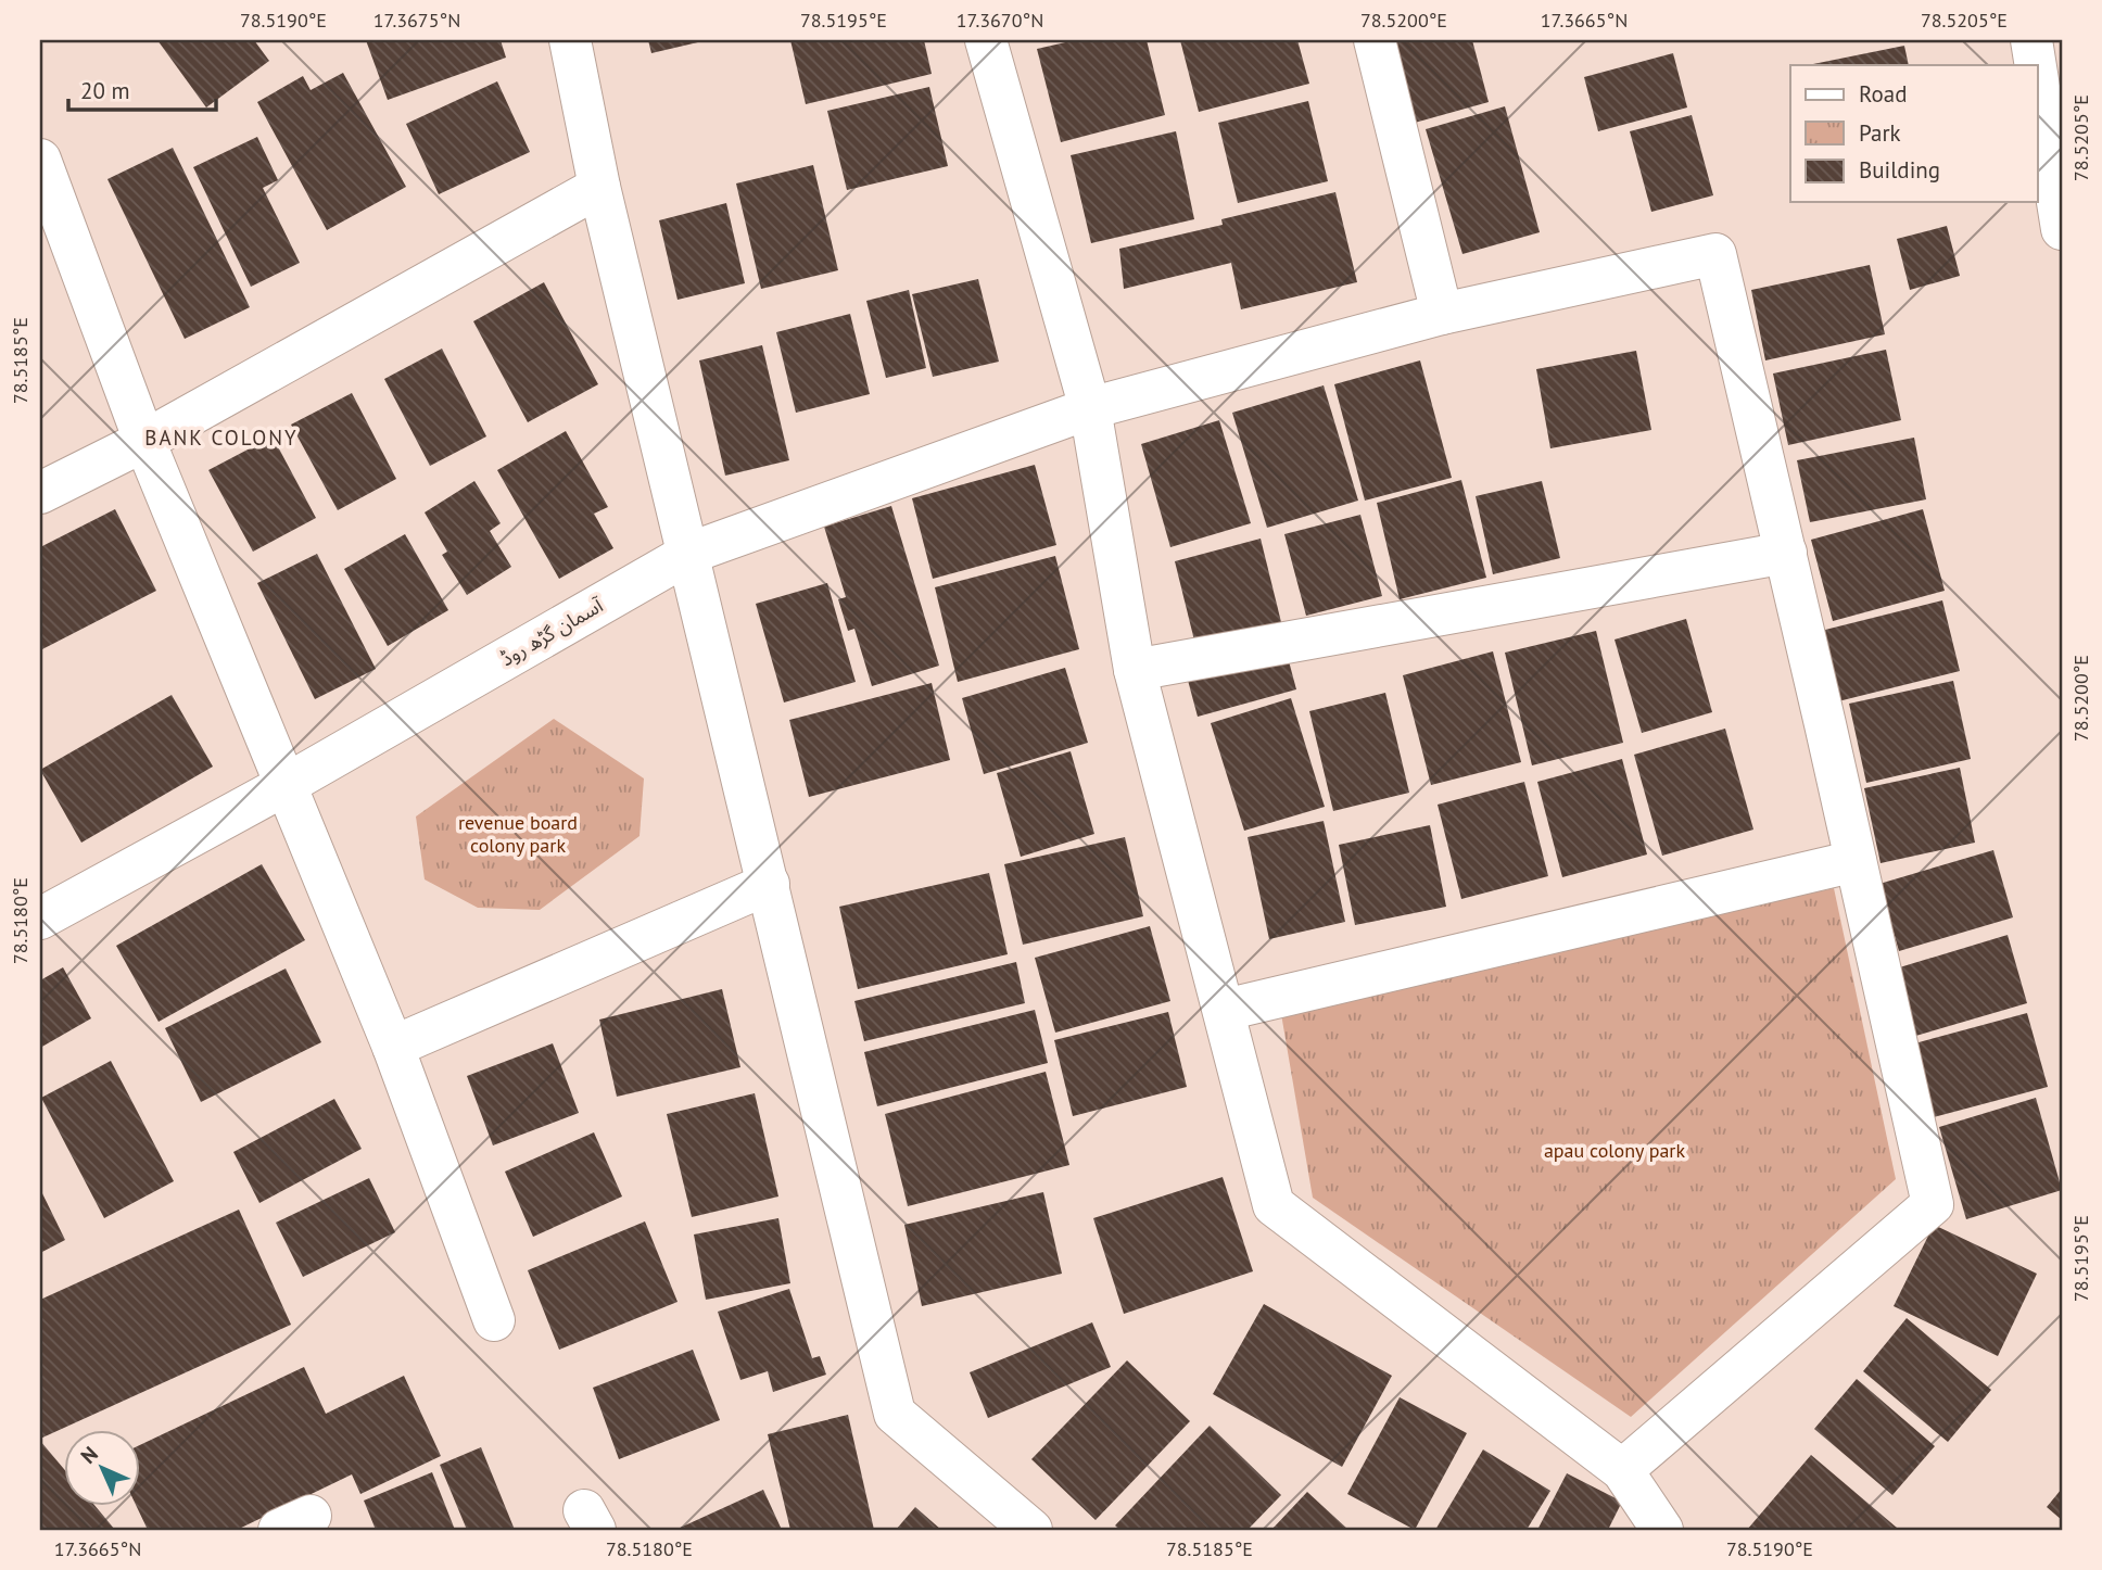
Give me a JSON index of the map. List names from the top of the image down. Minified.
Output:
{"streets":{"street":["آسمان گڑھ روڈ"]},"districts":["BANK COLONY"],"parks":["revenue board colony park","apau colony park"],"legend":["Road","Park","Building"],"scale_bar":"20 m","north":"top left","coordinates":["78.5190°E","17.3675°N","78.5195°E","17.3670°N","78.5200°E","17.3665°N","78.5205°E","78.5185°E","78.5180°E"]}
